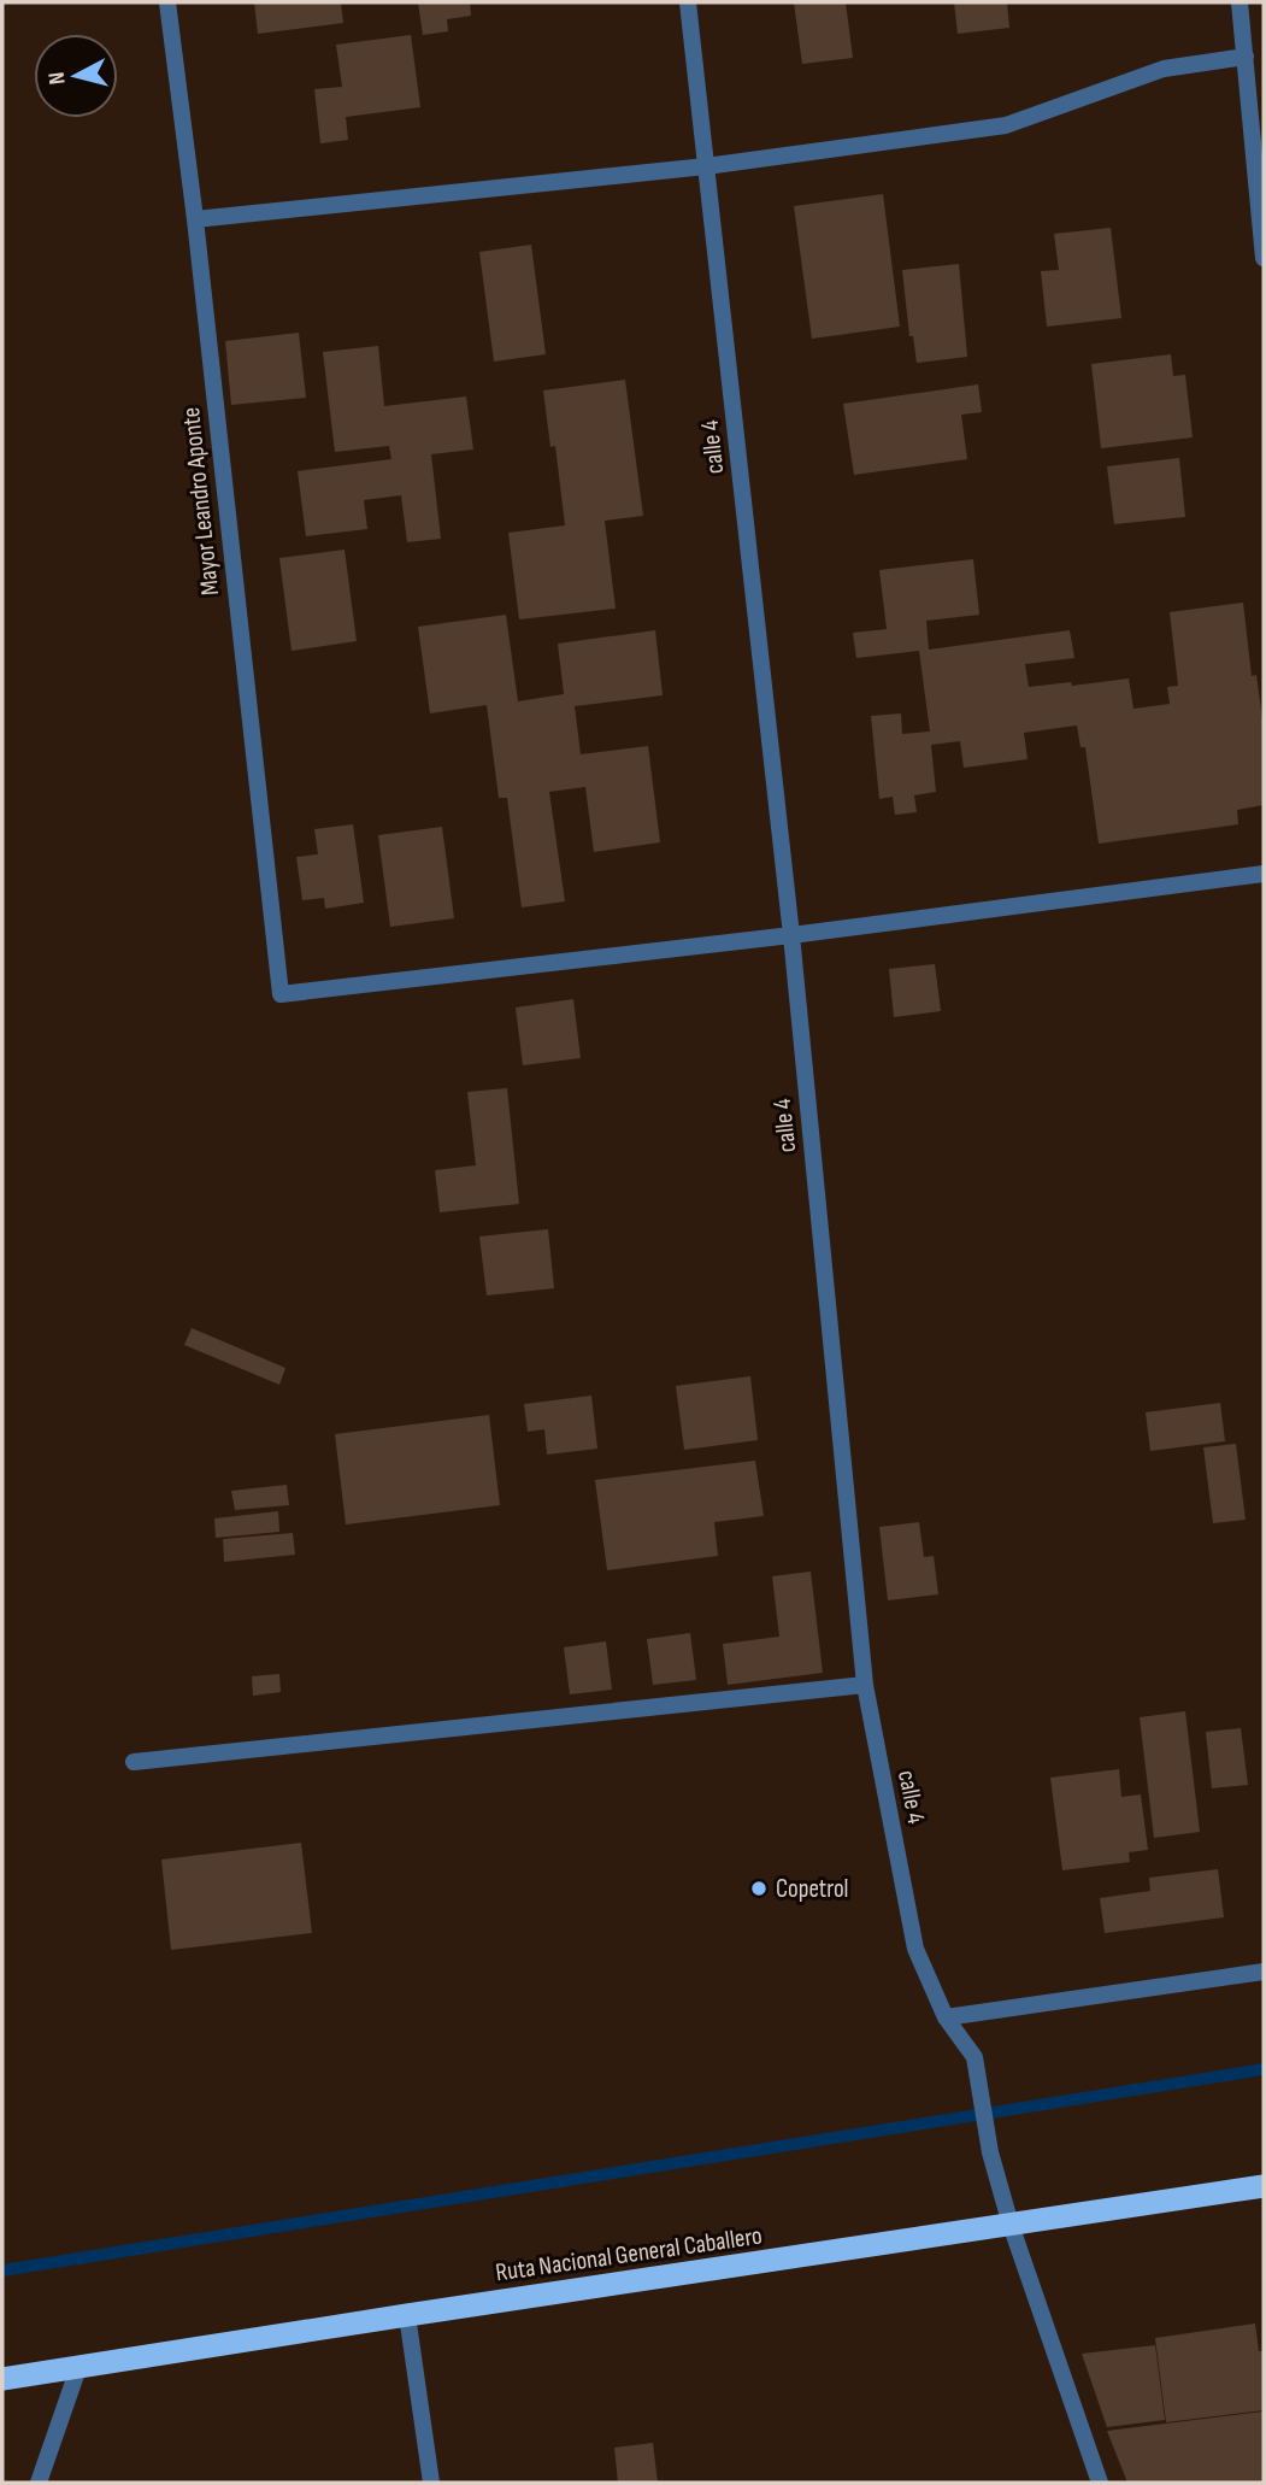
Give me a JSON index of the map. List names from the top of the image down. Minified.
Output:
{"streets":{"highway":["Ruta Nacional General Caballero"],"street":["calle 4","Mayor Leandro Aponte"]},"crossings":[["calle 4","Mayor Leandro Aponte"],["calle 4","Ruta Nacional General Caballero"]],"places":["Copetrol"],"north":"left"}
